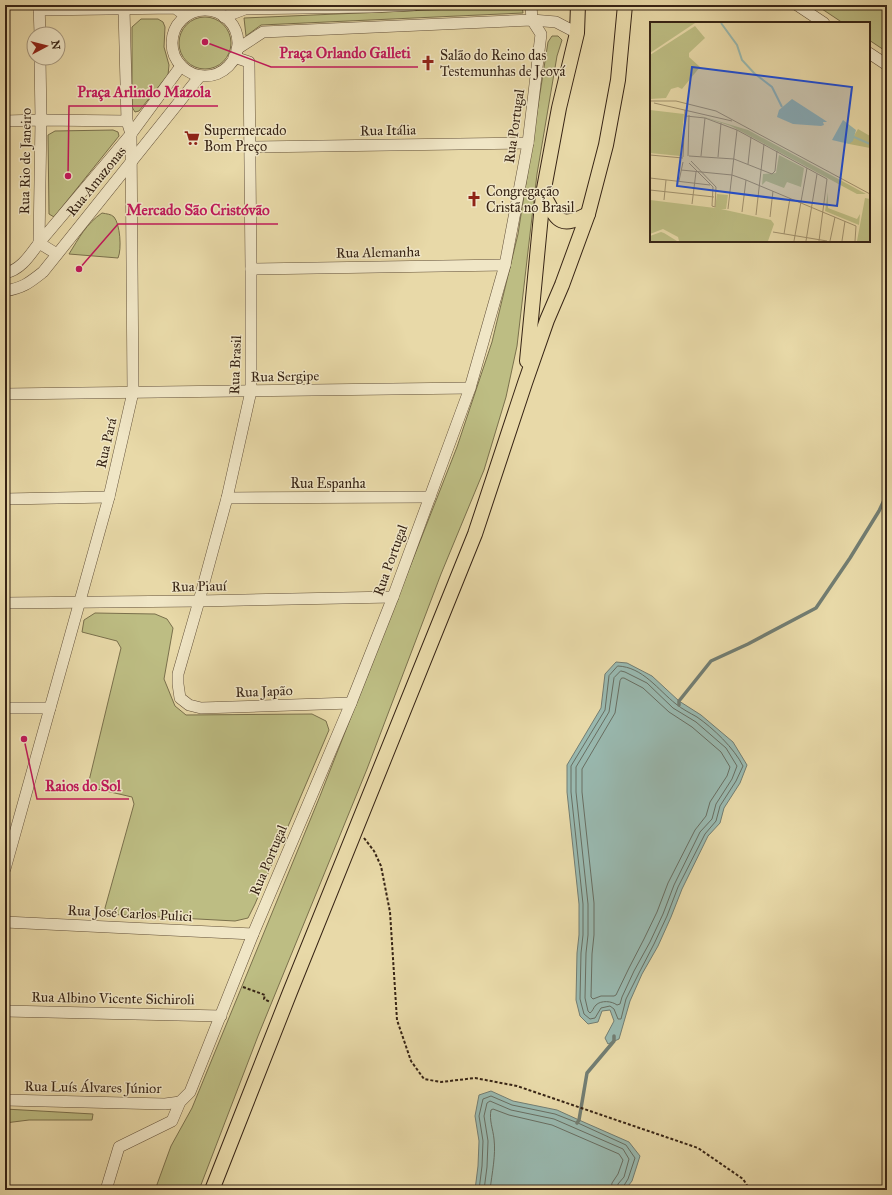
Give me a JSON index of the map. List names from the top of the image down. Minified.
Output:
{"streets":{"street":["Rua Portugal","Rua Itália","Rua Rio de Janeiro","Rua Amazonas","Rua Alemanha","Rua Brasil","Rua Sergipe","Rua Pará","Rua Espanha","Rua Piauí","Rua Japão","Rua José Carlos Pulici","Rua Albino Vicente Sichiroli","Rua Luís Álvares Júnior"]},"crossings":[["Rua Portugal","Rua Itália"],["Rua Portugal","Rua Alemanha"],["Rua Portugal","Rua Sergipe"],["Rua Portugal","Rua Espanha"],["Rua Portugal","Rua Piauí"],["Rua Portugal","Rua Japão"],["Rua Portugal","Rua José Carlos Pulici"],["Rua Portugal","Rua Albino Vicente Sichiroli"],["Rua Portugal","Rua Luís Álvares Júnior"],["Rua Itália","Rua Brasil"],["Rua Rio de Janeiro","Rua Amazonas"],["Rua Amazonas","Rua Brasil"],["Rua Amazonas","Rua Pará"],["Rua Alemanha","Rua Brasil"],["Rua Brasil","Rua Sergipe"],["Rua Brasil","Rua Espanha"],["Rua Brasil","Rua Piauí"],["Rua Brasil","Rua Japão"],["Rua Sergipe","Rua Pará"],["Rua Pará","Rua Piauí"]],"places":{"other":["Praça Orlando Galleti","Praça Arlindo Mazola","Mercado São Cristóvão","Raios do Sol"],"church":["Salão do Reino das Testemunhas de Jeová","Congregação Cristã no Brasil"],"supermarket":["Supermercado Bom Preço"]},"north":"right"}
